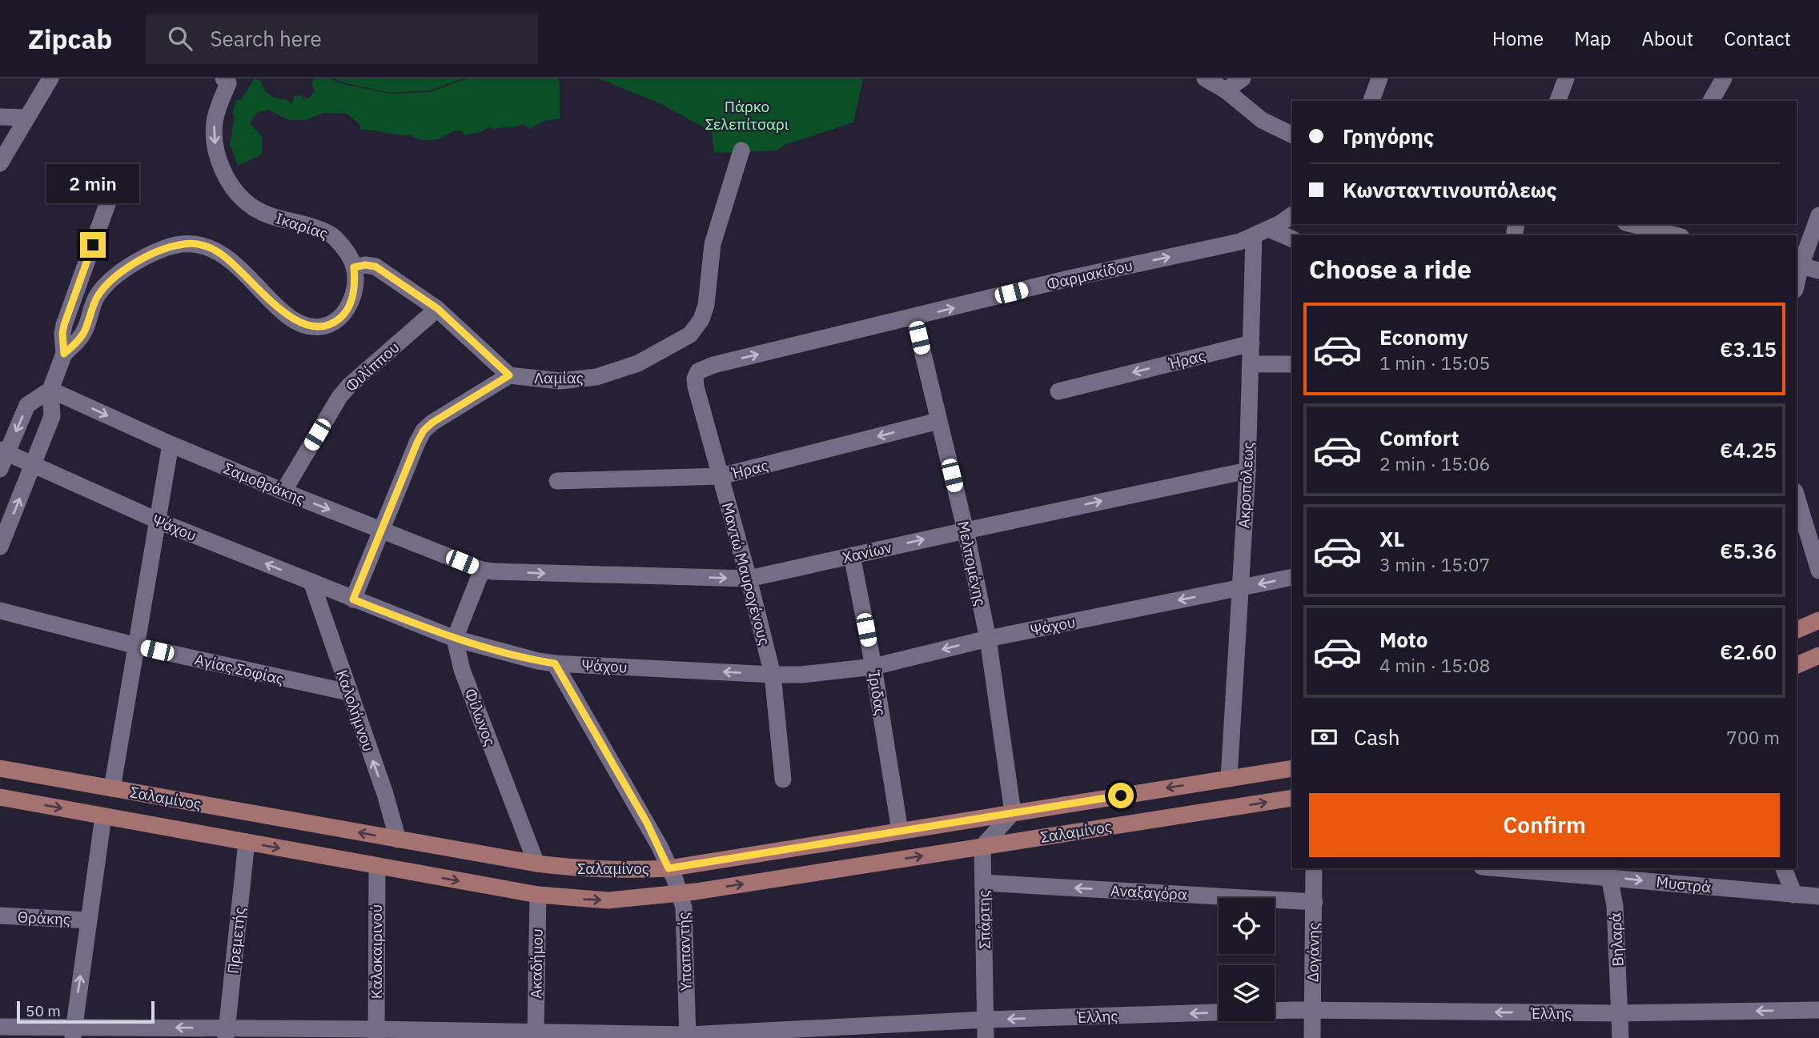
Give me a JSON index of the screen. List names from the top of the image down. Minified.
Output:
{"streets":{"main road":["Σαλαμίνος"],"street":["Ικαρίας","Φαρμακίδου","Ήρας","Φιλίππου","Λαμίας","Σαμοθράκης","Ακροπόλεως","Ψάχου","Χανίων","Μελπομένης","Μαντώ Μαυρογένους","Αγίας Σοφίας","Ίριδας","Καλολήμνου","Φίλωνος","Μυστρά","Αναξαγόρα","Θράκης","Σπάρτης","Βηλαρά","Πρεμετής","Καλοκαιρινού","Υπαπαντής","Δογάνης","Ακαδήμου","Έλλης"]},"crossings":[["Φαρμακίδου","Ακροπόλεως"],["Φαρμακίδου","Μελπομένης"],["Φαρμακίδου","Μαντώ Μαυρογένους"],["Ήρας","Ακροπόλεως"],["Ήρας","Μελπομένης"],["Ήρας","Μαντώ Μαυρογένους"],["Φιλίππου","Σαμοθράκης"],["Σαμοθράκης","Χανίων"],["Ακροπόλεως","Ψάχου"],["Ακροπόλεως","Χανίων"],["Ακροπόλεως","Σαλαμίνος"],["Ψάχου","Μελπομένης"],["Ψάχου","Μαντώ Μαυρογένους"],["Ψάχου","Ίριδας"],["Ψάχου","Καλολήμνου"],["Ψάχου","Φίλωνος"],["Ψάχου","Υπαπαντής"],["Χανίων","Μελπομένης"],["Χανίων","Μαντώ Μαυρογένους"],["Χανίων","Ίριδας"],["Μελπομένης","Σαλαμίνος"],["Αγίας Σοφίας","Καλολήμνου"],["Ίριδας","Σαλαμίνος"],["Καλολήμνου","Σαλαμίνος"],["Φίλωνος","Σαλαμίνος"],["Σαλαμίνος","Σπάρτης"],["Σαλαμίνος","Πρεμετής"],["Σαλαμίνος","Καλοκαιρινού"],["Σαλαμίνος","Υπαπαντής"],["Σαλαμίνος","Ακαδήμου"],["Μυστρά","Βηλαρά"],["Αναξαγόρα","Σπάρτης"],["Αναξαγόρα","Δογάνης"],["Σπάρτης","Έλλης"],["Βηλαρά","Έλλης"],["Πρεμετής","Έλλης"],["Καλοκαιρινού","Έλλης"],["Υπαπαντής","Έλλης"],["Δογάνης","Έλλης"],["Ακαδήμου","Έλλης"]],"one_way":["Ικαρίας","Φαρμακίδου","Ήρας","Σαμοθράκης","Ψάχου","Χανίων","Καλολήμνου","Μυστρά","Αναξαγόρα","Έλλης"],"parks":["Πάρκο Σελεπίτσαρι"],"scale_bar":"50 m","page":{"header":"Zipcab","search":"Search here","nav":["Home","Map","About","Contact"],"banner":["Γρηγόρης","Κωνσταντινουπόλεως"],"bubble":"2 min","heading":"Choose a ride","list":[{"name":"Economy","note":"1 min · 15:05","value":"€3.15"},{"name":"Comfort","note":"2 min · 15:06","value":"€4.25"},{"name":"XL","note":"3 min · 15:07","value":"€5.36"},{"name":"Moto","note":"4 min · 15:08","value":"€2.60"}],"pay":["Cash","700 m"],"buttons":"Confirm","scale":"50 m"}}
